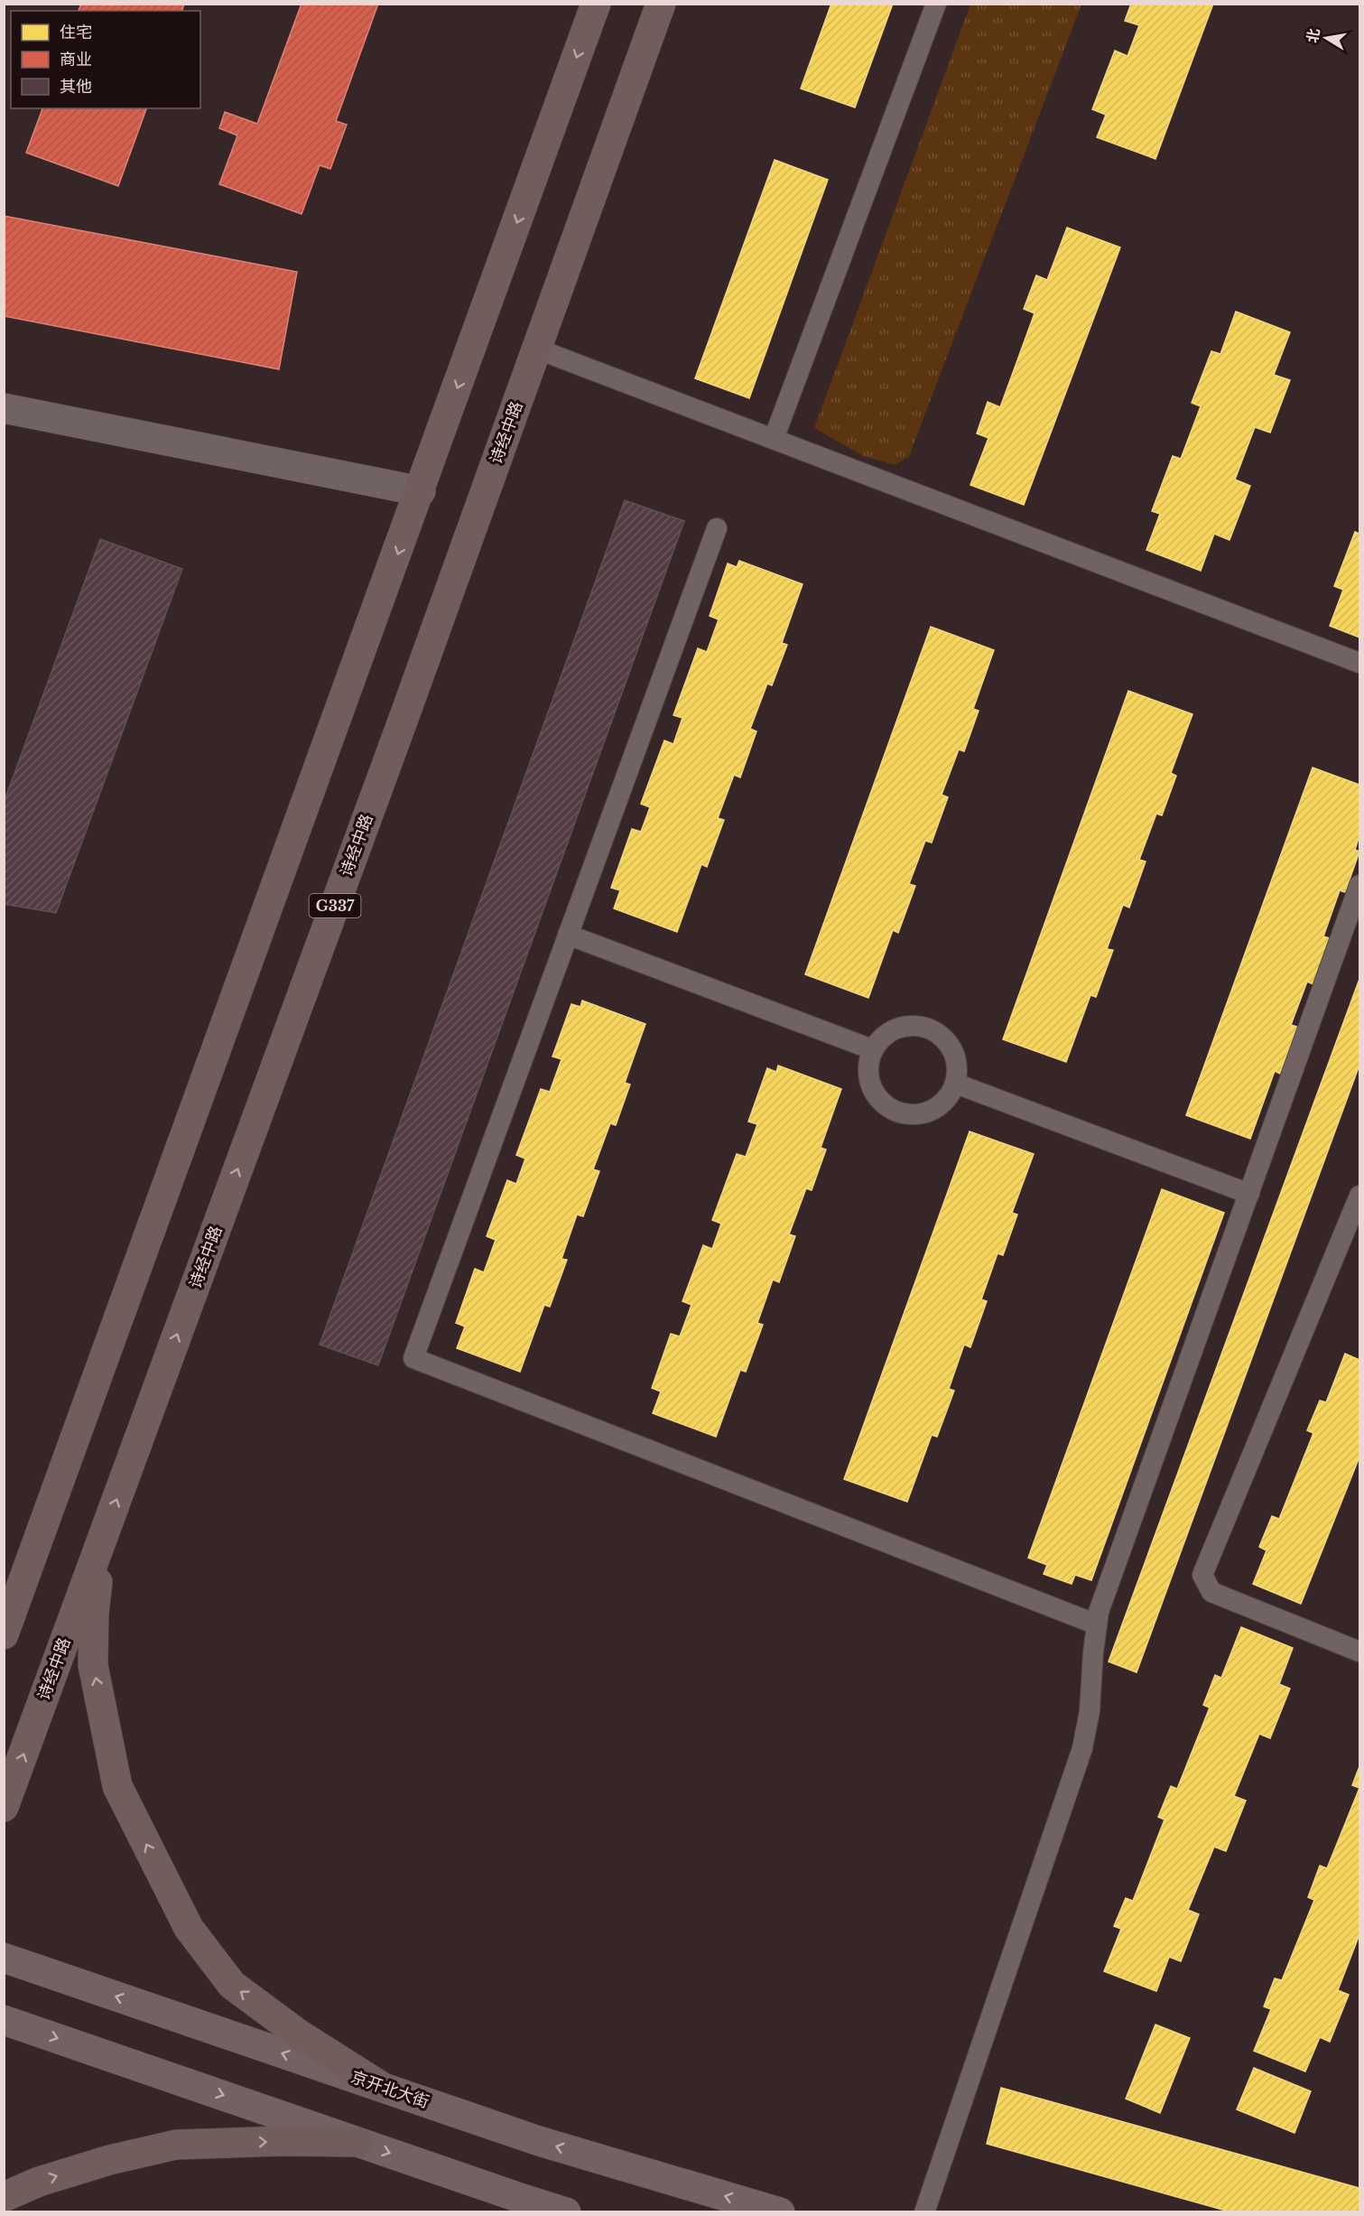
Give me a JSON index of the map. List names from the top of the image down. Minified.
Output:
{"streets":{"highway":["诗经中路","G337"],"main road":["京开北大街"]},"legend":["住宅","商业","其他"],"north":"left"}
